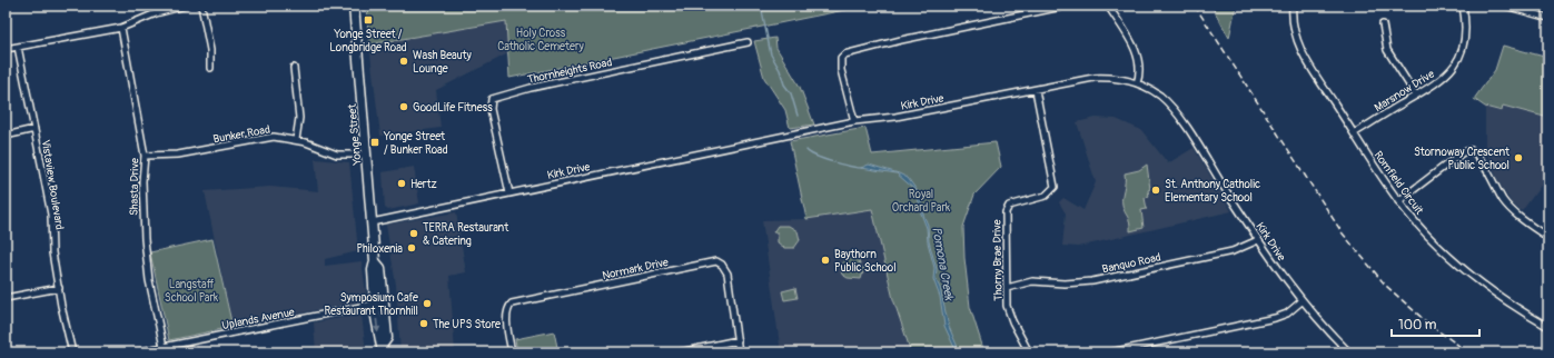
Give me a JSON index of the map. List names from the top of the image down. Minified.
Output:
{"streets":{"main road":["Yonge Street"],"street":["Thornheights Road","Marsnow Drive","Kirk Drive","Bunker Road","Romfield Circuit","Vistaview Boulevard","Shasta Drive","Thorny Brae Drive","Banquo Road","Normark Drive","Uplands Avenue"]},"crossings":[["Thornheights Road","Kirk Drive"],["Marsnow Drive","Romfield Circuit"],["Kirk Drive","Yonge Street"],["Kirk Drive","Thorny Brae Drive"],["Kirk Drive","Banquo Road"],["Bunker Road","Yonge Street"],["Bunker Road","Shasta Drive"],["Yonge Street","Uplands Avenue"],["Shasta Drive","Uplands Avenue"],["Thorny Brae Drive","Banquo Road"]],"water":["Pomona Creek"],"parks":["Holy Cross Catholic Cemetery","Royal Orchard Park","Langstaff School Park"],"places":{"transit":["Yonge Street / Longbridge Road","Yonge Street / Bunker Road"],"other":["Wash Beauty Lounge","GoodLife Fitness","Stornoway Crescent Public School","Hertz","St. Anthony Catholic Elementary School","TERRA Restaurant & Catering","Philoxenia","Baythorn Public School","Symposium Cafe Restaurant Thornhill","The UPS Store"]},"scale_bar":"100 m"}
